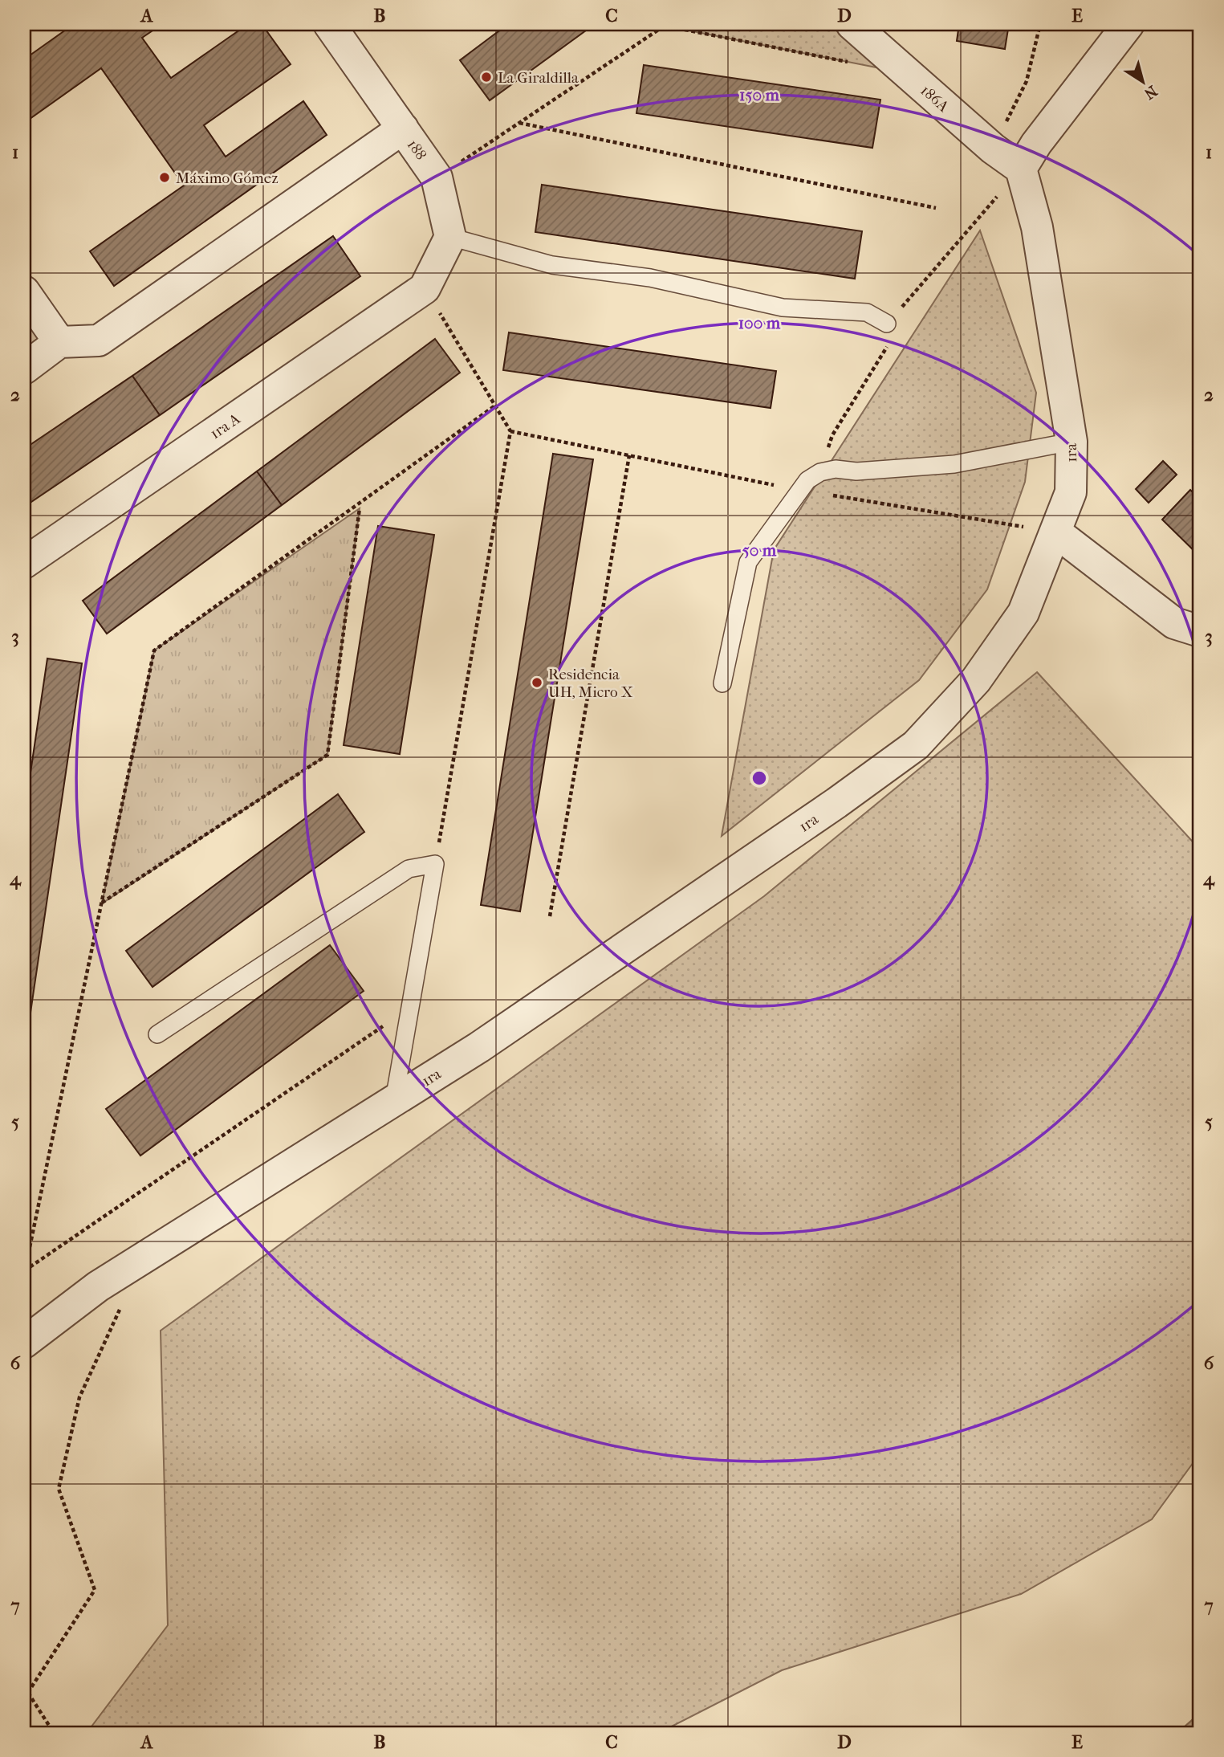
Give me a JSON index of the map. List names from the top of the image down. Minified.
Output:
{"streets":{"street":["186A","188","1ra A","1ra"]},"crossings":[["186A","1ra"]],"places":["La Giraldilla","Máximo Gómez","Residencia UH, Micro X"],"north":"bottom right","grid":{"columns":["A","B","C","D","E"],"rows":["1","2","3","4","5","6","7"]},"rings":["150 m","100 m","50 m"]}
